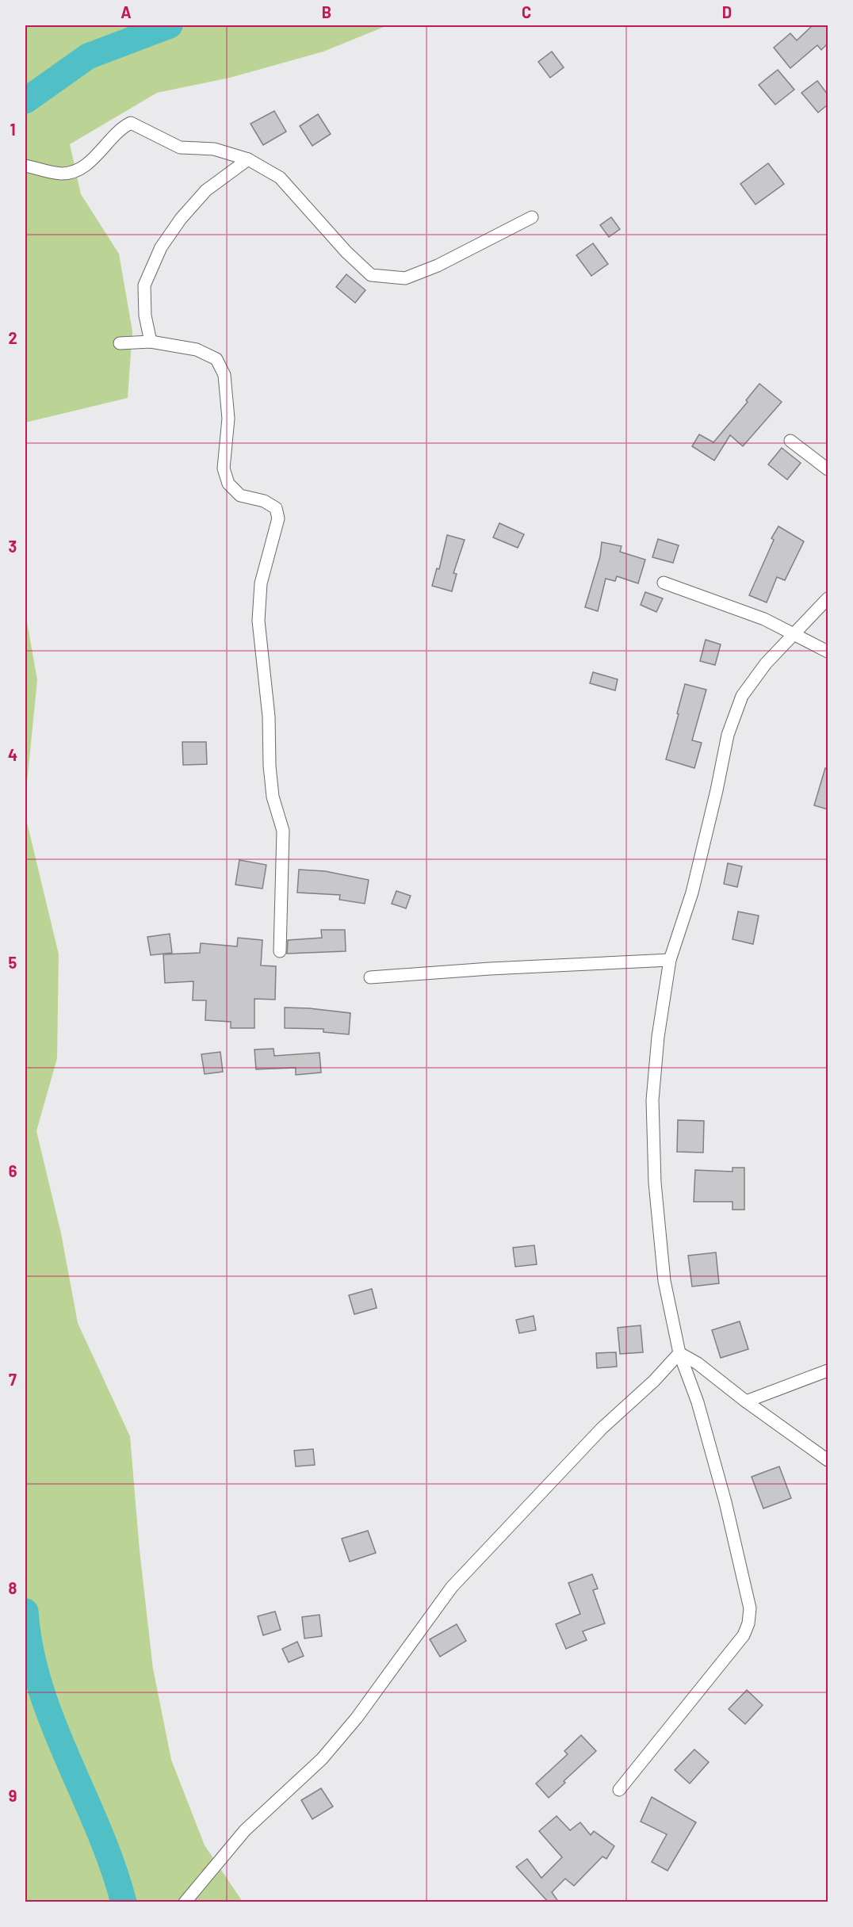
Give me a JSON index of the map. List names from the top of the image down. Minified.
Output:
{"grid":{"columns":["A","B","C","D"],"rows":["1","2","3","4","5","6","7","8","9"]}}
